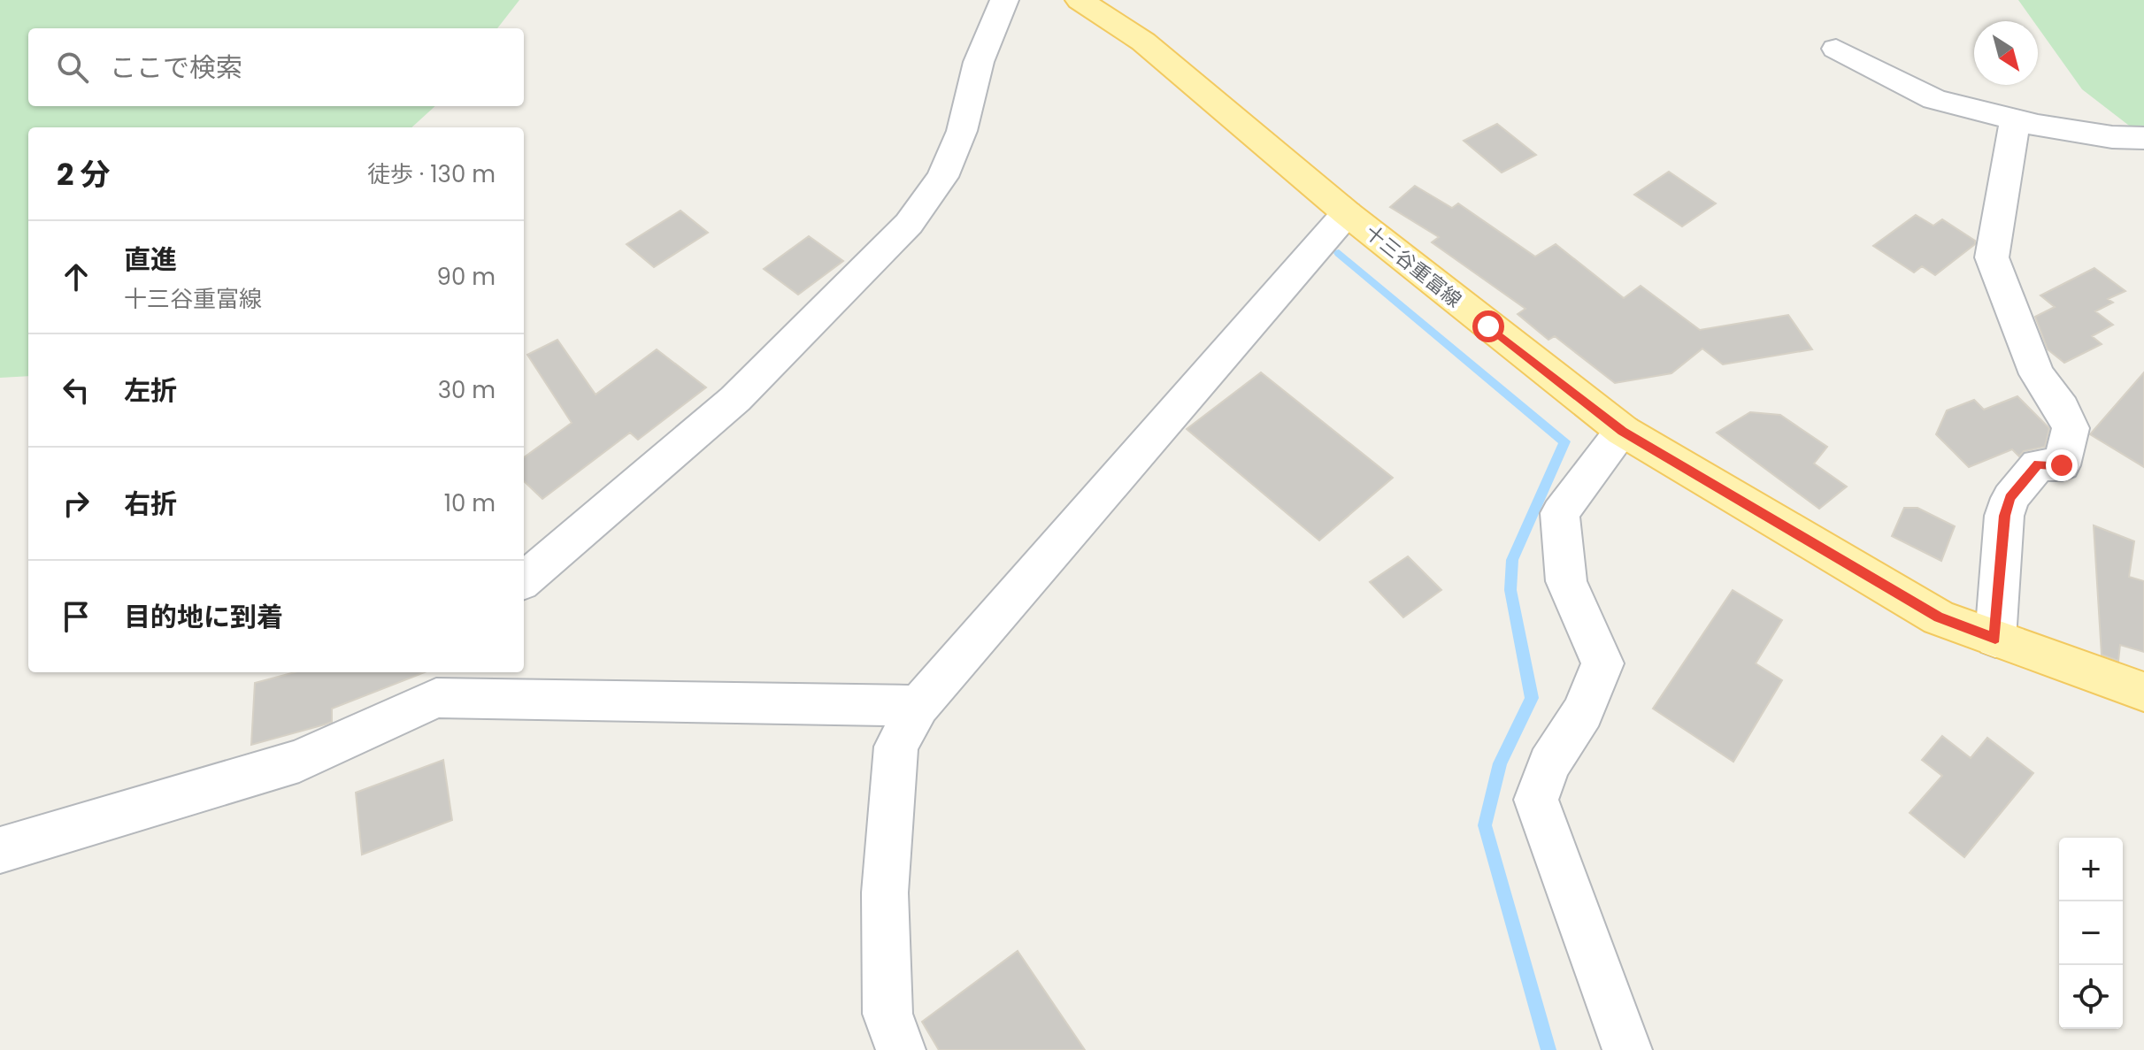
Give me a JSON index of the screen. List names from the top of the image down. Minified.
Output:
{"streets":{"main road":["十三谷重富線"]},"north":"bottom right","page":{"search":"ここで検索","heading":["2 分","徒歩 · 130 m"],"list":[["直進","十三谷重富線","90 m"],["左折","30 m"],["右折","10 m"],"目的地に到着"],"map_buttons":["+","−"]}}
